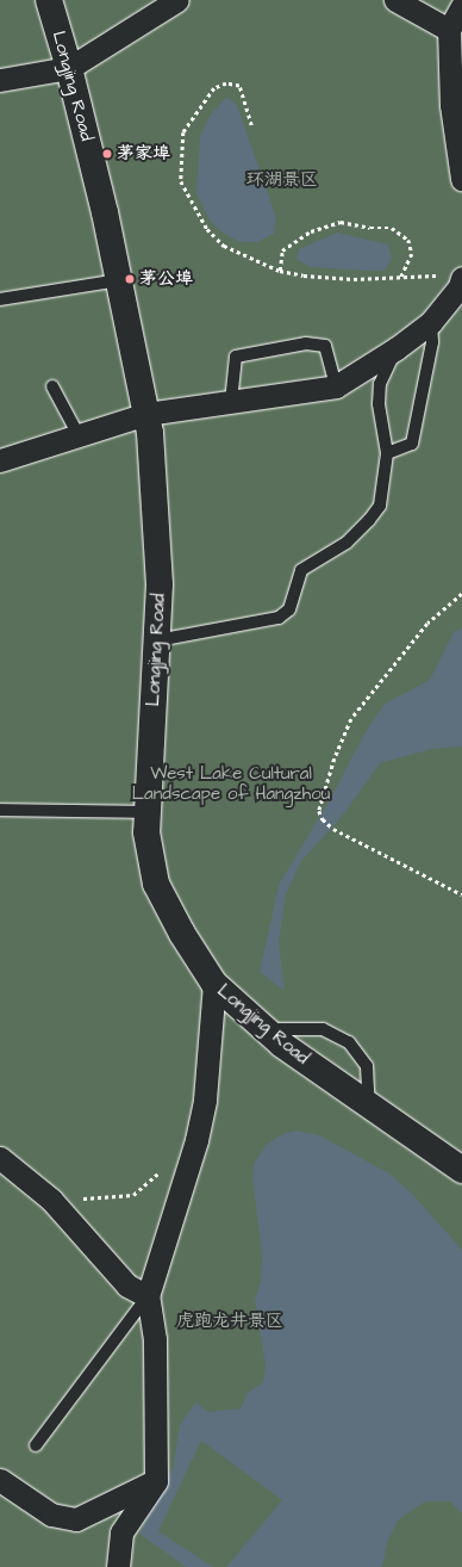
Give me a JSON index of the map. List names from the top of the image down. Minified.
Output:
{"streets":{"street":["Longjing Road"]},"parks":["环湖景区","West Lake Cultural Landscape of Hangzhou","虎跑龙井景区"],"places":["茅家埠","茅公埠"]}
